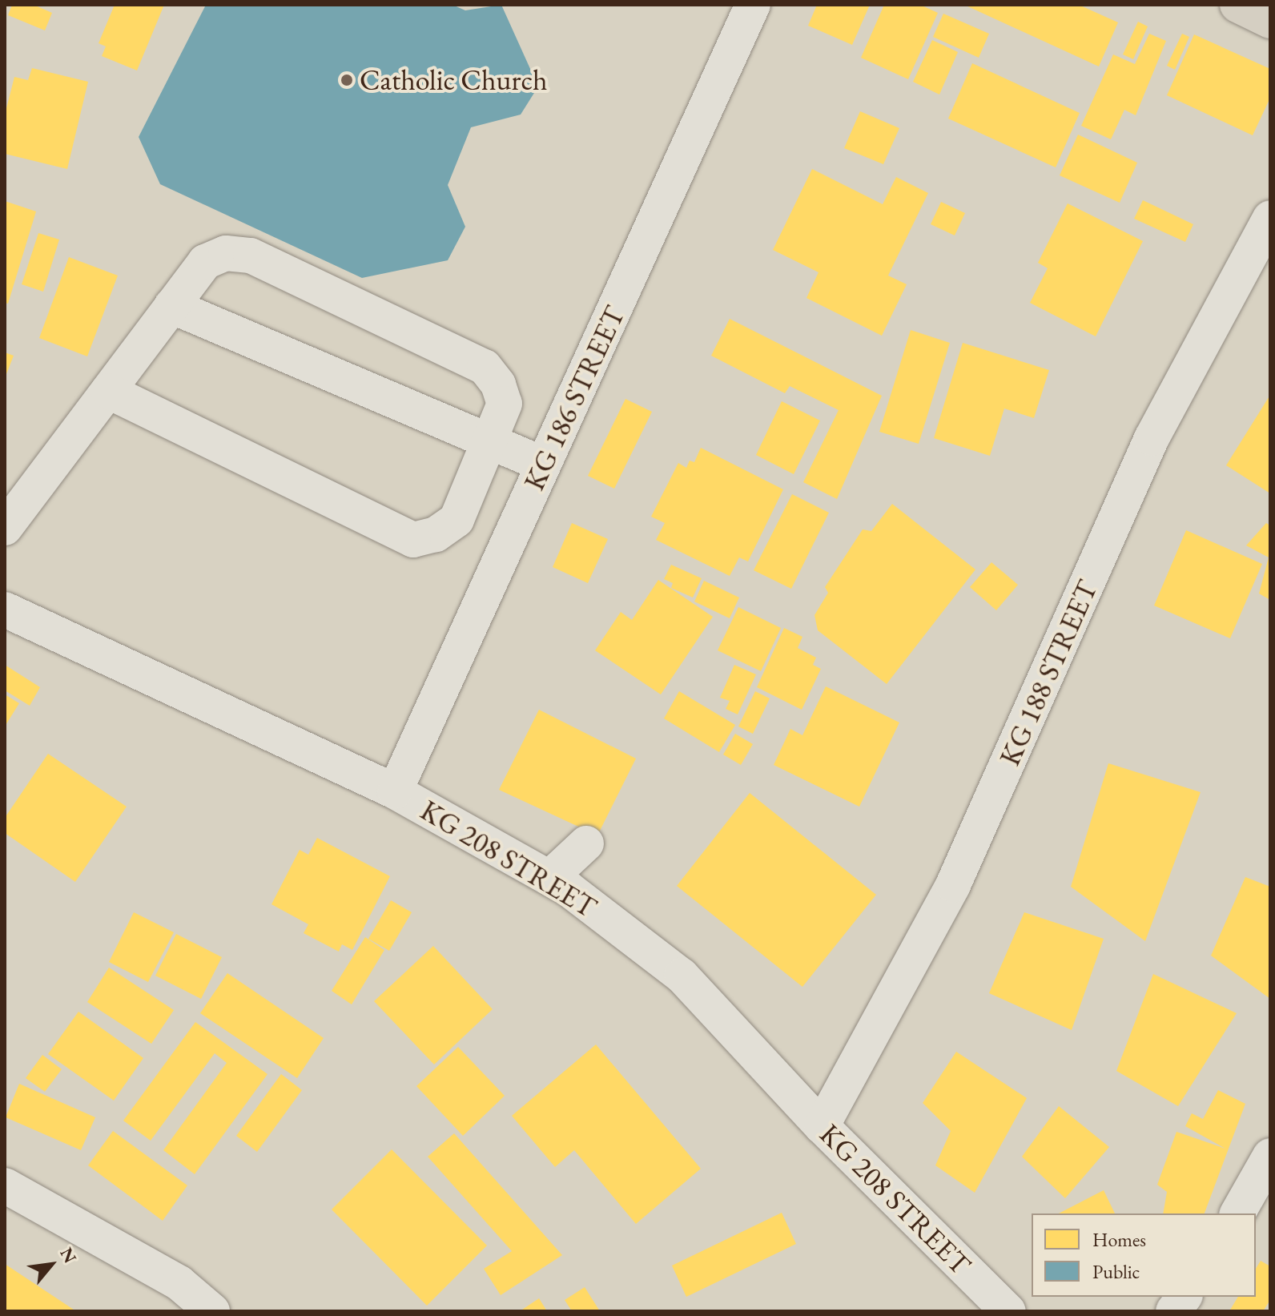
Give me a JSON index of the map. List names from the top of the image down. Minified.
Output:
{"streets":{"street":["KG 186 STREET","KG 188 STREET","KG 208 STREET"]},"crossings":[["KG 186 STREET","KG 208 STREET"],["KG 188 STREET","KG 208 STREET"]],"places":["Catholic Church"],"legend":["Homes","Public"],"north":"top right"}
